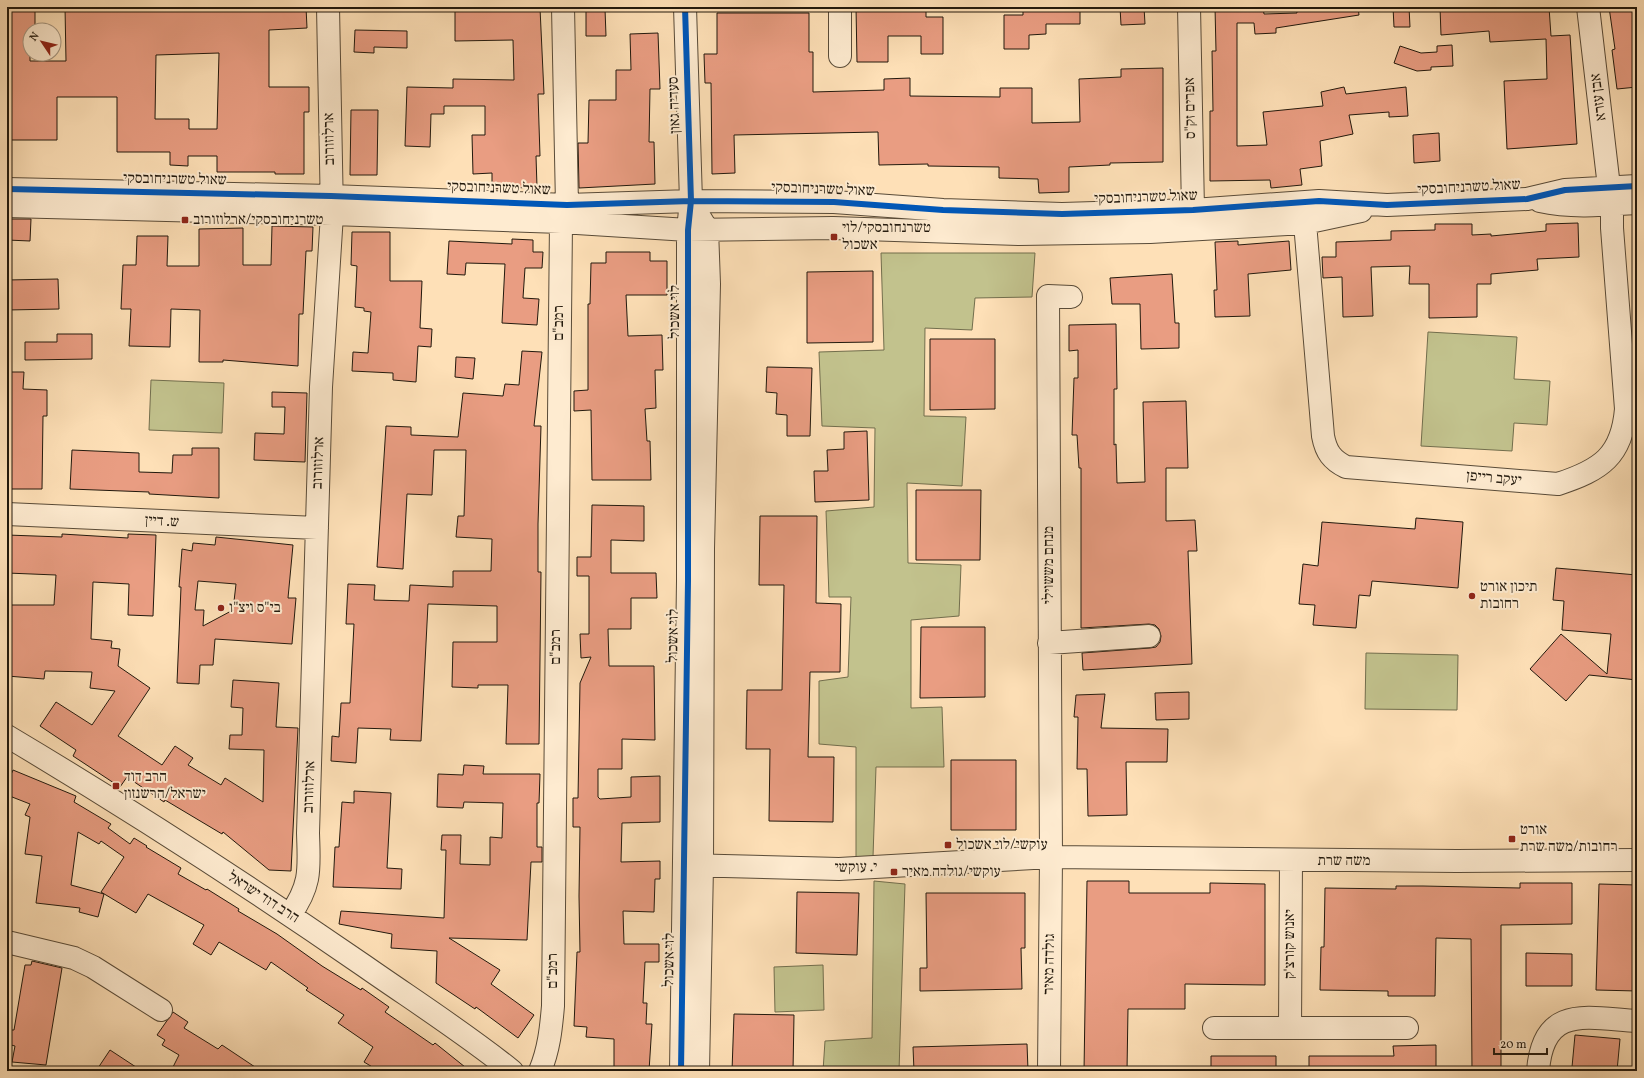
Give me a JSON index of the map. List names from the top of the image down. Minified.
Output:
{"streets":{"street":["אבן עזרא","סעדיה גאון","אפרים זק\"ס","ארלוזורוב","שאול טשרניחובסקי","לוי אשכול","רמב\"ם","יעקב רייפן","ש. דיין","מנחם מששוילי","משה שרת","י. עוקשי","הרב דוד ישראל","יאנוש קורצ'ק","גולדה מאיר"]},"crossings":[["אבן עזרא","שאול טשרניחובסקי"],["אבן עזרא","יעקב רייפן"],["סעדיה גאון","שאול טשרניחובסקי"],["סעדיה גאון","לוי אשכול"],["אפרים זק\"ס","שאול טשרניחובסקי"],["ארלוזורוב","שאול טשרניחובסקי"],["ארלוזורוב","ש. דיין"],["ארלוזורוב","הרב דוד ישראל"],["שאול טשרניחובסקי","לוי אשכול"],["שאול טשרניחובסקי","רמב\"ם"],["שאול טשרניחובסקי","יעקב רייפן"],["לוי אשכול","י. עוקשי"],["מנחם מששוילי","משה שרת"],["מנחם מששוילי","י. עוקשי"],["מנחם מששוילי","גולדה מאיר"],["משה שרת","י. עוקשי"],["משה שרת","יאנוש קורצ'ק"],["משה שרת","גולדה מאיר"],["י. עוקשי","גולדה מאיר"]],"places":{"transit":["טשרניחובסקי/ארלוזורוב","טשרנחובסקי/לוי אשכול","הרב דוד ישראל/הרשנזון","אורט רחובות/משה שרת","עוקשי/לוי אשכול","עוקשי/גולדה מאיר"],"other":["תיכון אורט רחובות","בי\"ס ויצ\"ו"]},"scale_bar":"20 m","north":"top left"}
